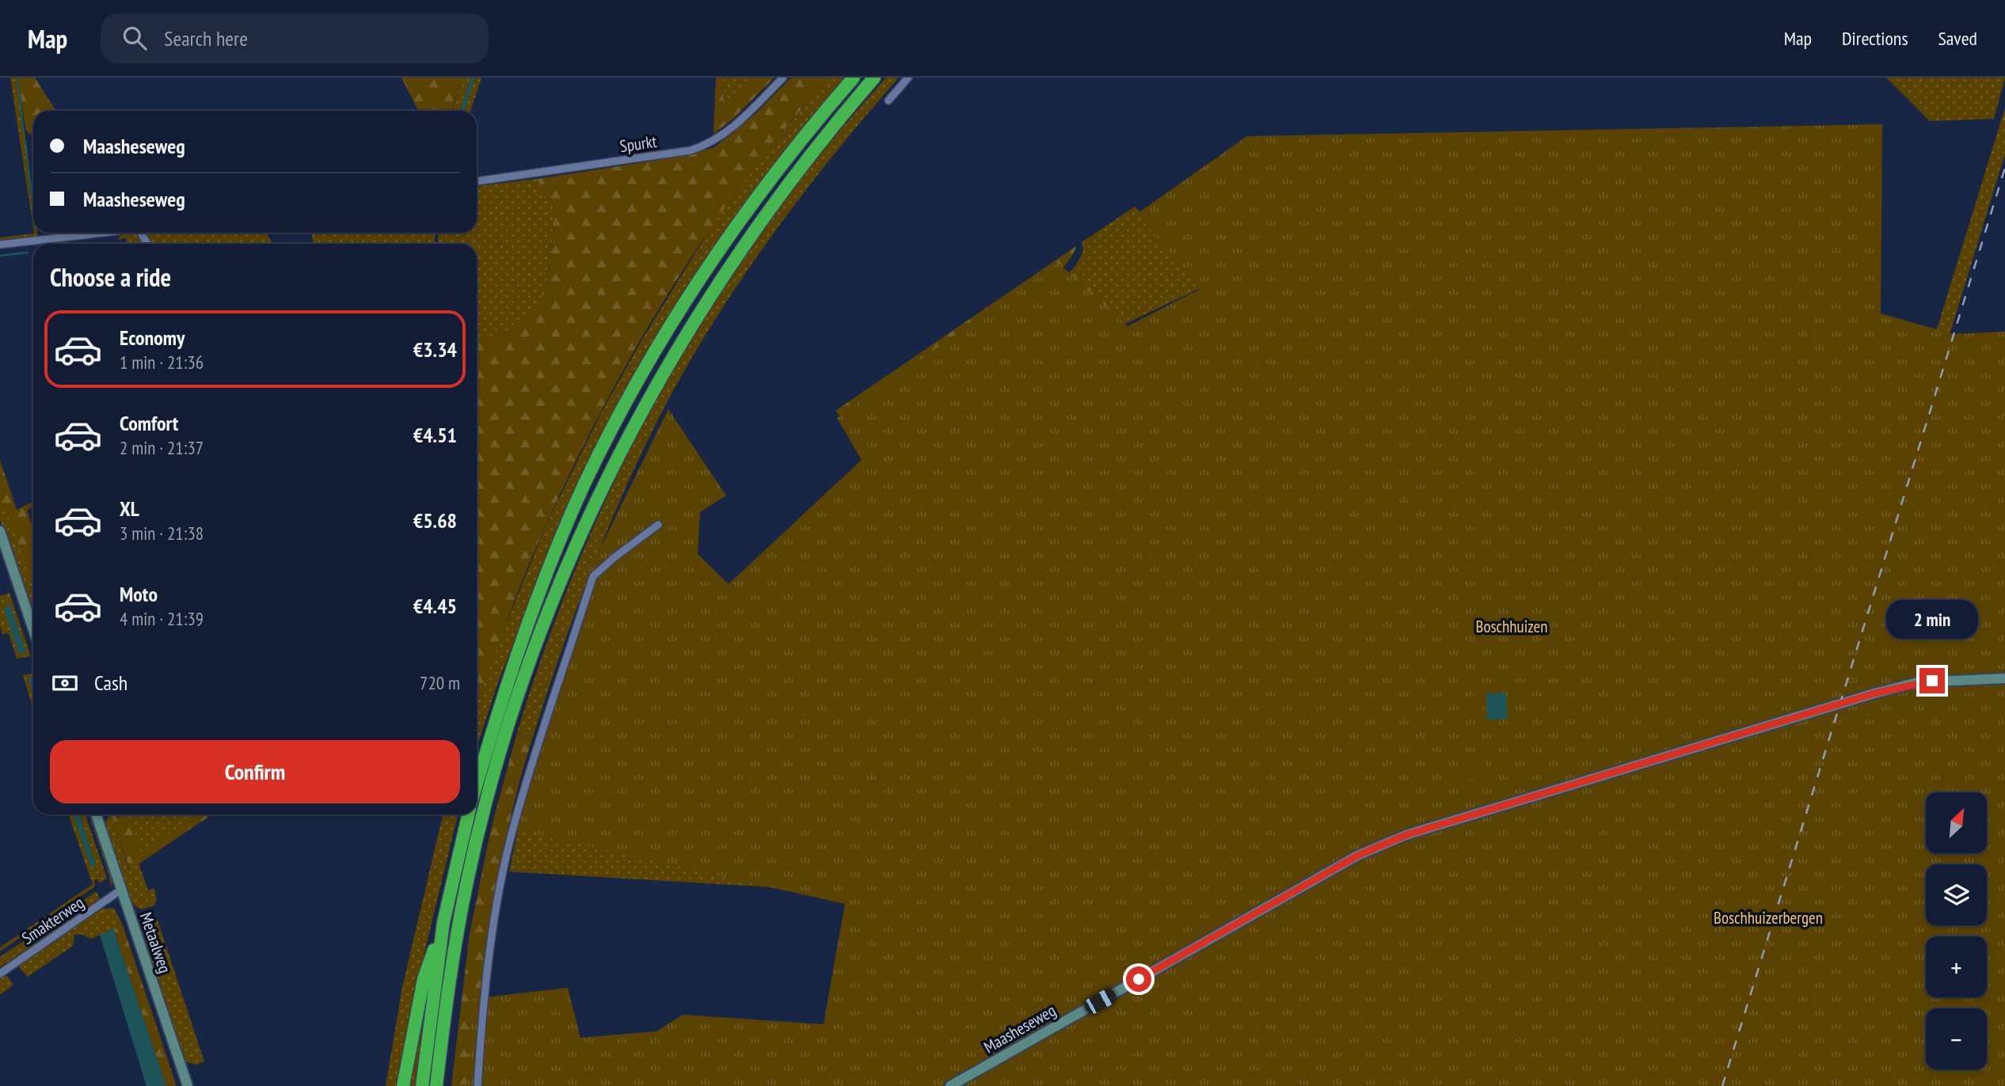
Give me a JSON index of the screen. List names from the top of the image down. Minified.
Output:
{"streets":{"main road":["Metaalweg","Maasheseweg"],"street":["Spurkt","Smakterweg"]},"crossings":[["Smakterweg","Metaalweg"]],"parks":["Boschhuizen","Boschhuizerbergen"],"north":"top right","page":{"header":"Map","search":"Search here","nav":["Map","Directions","Saved"],"banner":["Maasheseweg","Maasheseweg"],"heading":"Choose a ride","list":[{"name":"Economy","note":"1 min · 21:36","value":"€3.34"},{"name":"Comfort","note":"2 min · 21:37","value":"€4.51"},{"name":"XL","note":"3 min · 21:38","value":"€5.68"},{"name":"Moto","note":"4 min · 21:39","value":"€4.45"}],"bubble":"2 min","pay":["Cash","720 m"],"buttons":"Confirm","map_buttons":["+","−"]}}
